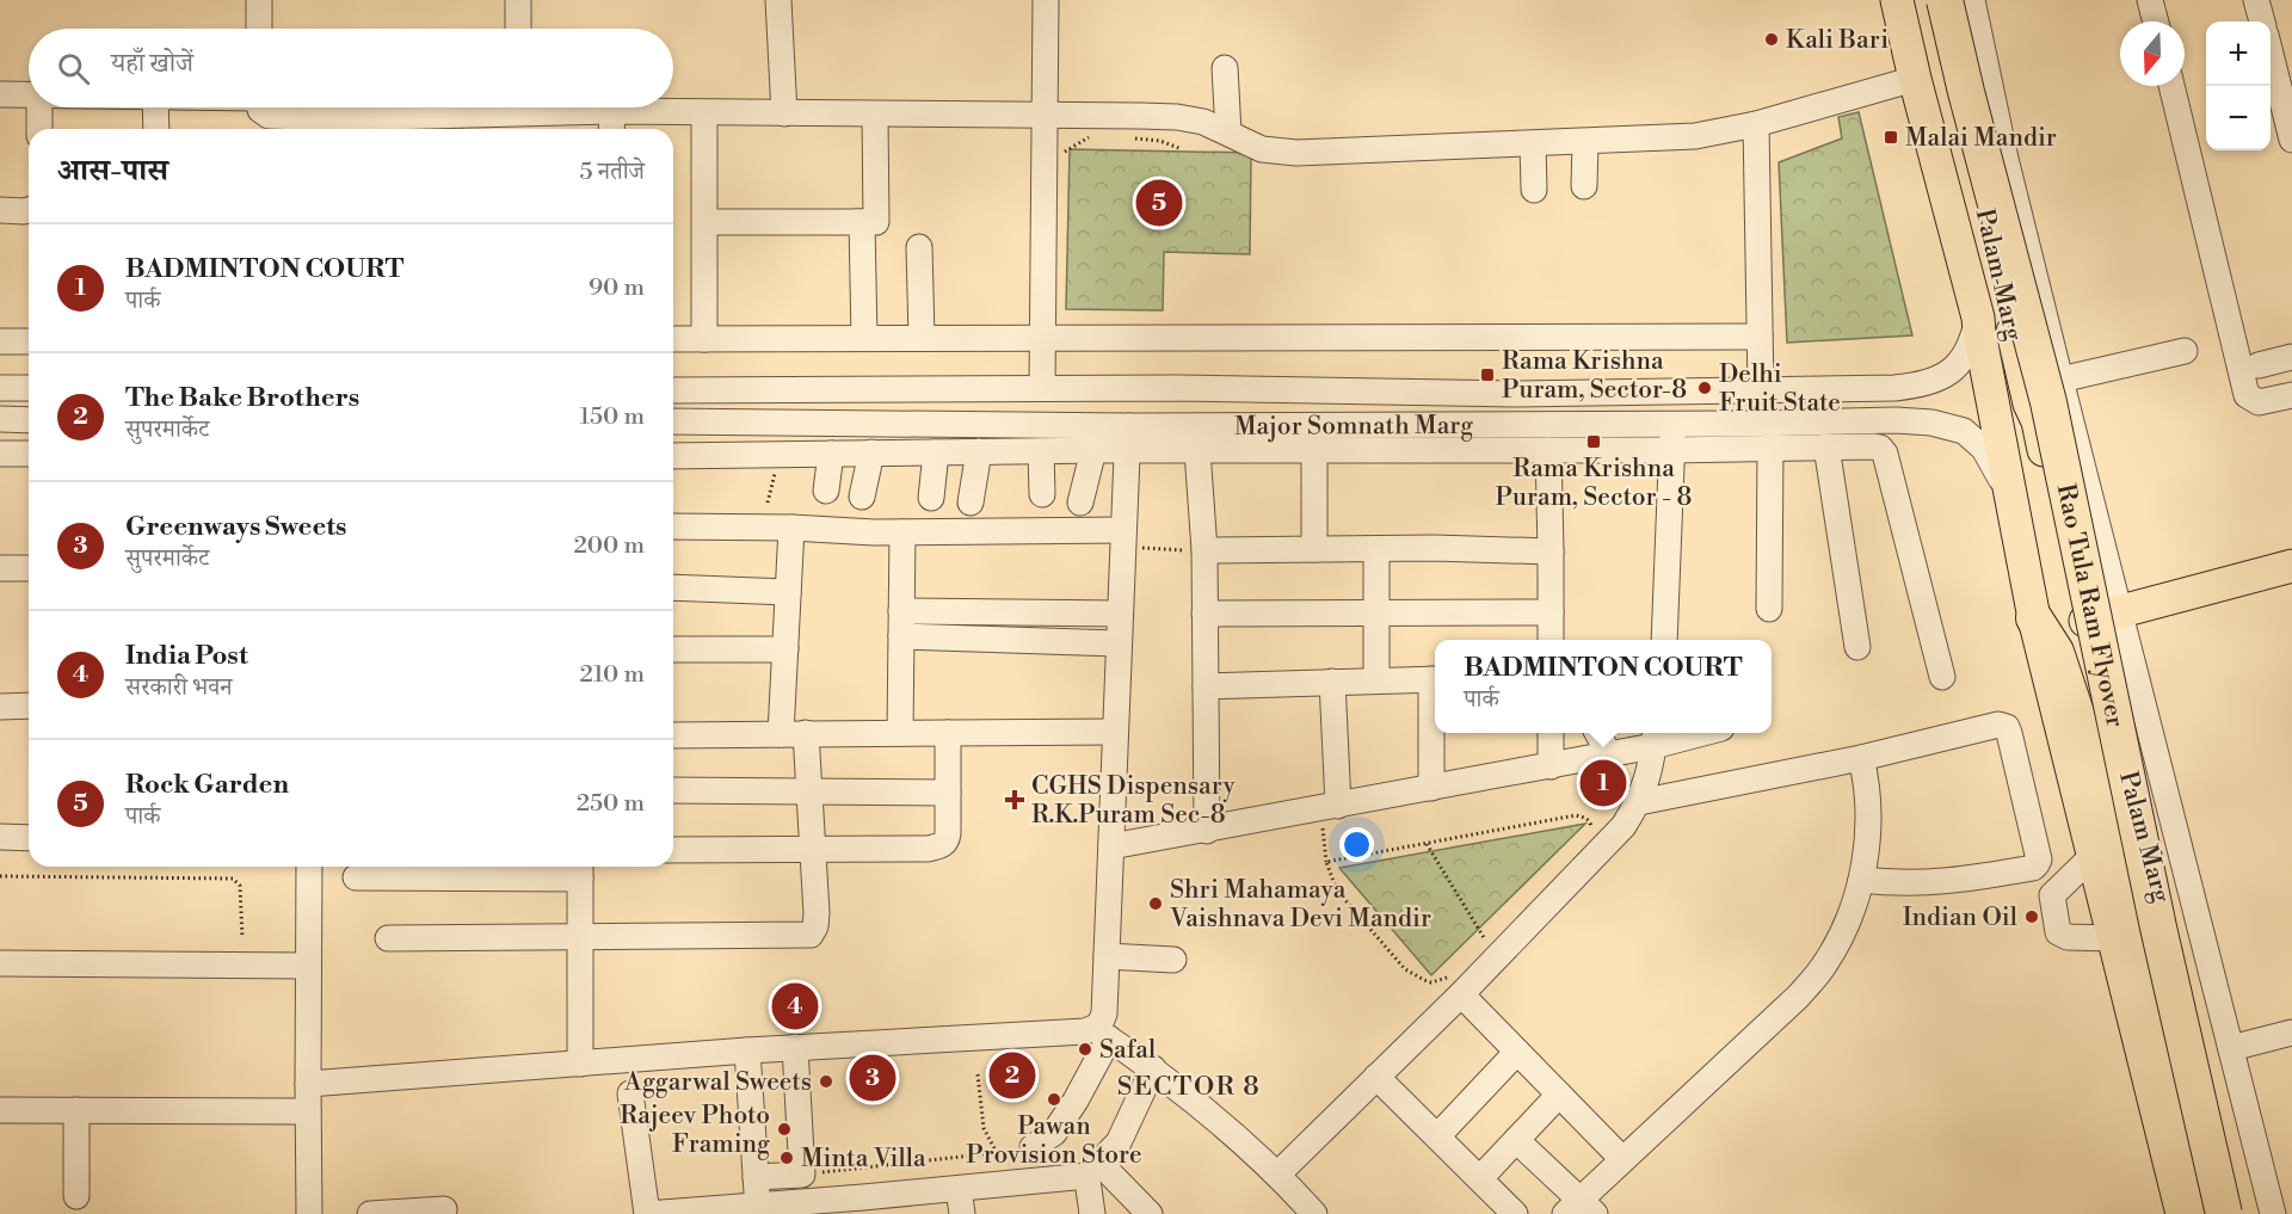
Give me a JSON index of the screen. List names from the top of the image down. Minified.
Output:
{"streets":{"highway":["Rao Tula Ram Flyover"],"main road":["Palam Marg"],"street":["Major Somnath Marg"]},"crossings":[["Palam Marg","Major Somnath Marg"],["Palam Marg","Rao Tula Ram Flyover"]],"districts":["SECTOR 8"],"places":{"other":["Kali Bari","Delhi Fruit State","Shri Mahamaya Vaishnava Devi Mandir","Indian Oil","Safal","Aggarwal Sweets","Pawan Provision Store","Rajeev Photo Framing","Minta Villa"],"transit":["Malai Mandir","Rama Krishna Puram, Sector-8","Rama Krishna Puram, Sector - 8"],"health":["CGHS Dispensary R.K.Puram Sec-8"]},"north":"bottom","page":{"map_buttons":["+","−"],"search":"यहाँ खोजें","heading":["आस-पास","5 नतीजे"],"pins":["5","1","4","2","3"],"list":[{"mark":"1","name":"BADMINTON COURT","note":"पार्क","value":"90 m"},{"mark":"2","name":"The Bake Brothers","note":"सुपरमार्केट","value":"150 m"},{"mark":"3","name":"Greenways Sweets","note":"सुपरमार्केट","value":"200 m"},{"mark":"4","name":"India Post","note":"सरकारी भवन","value":"210 m"},{"mark":"5","name":"Rock Garden","note":"पार्क","value":"250 m"}],"popup":["BADMINTON COURT","पार्क"]}}
